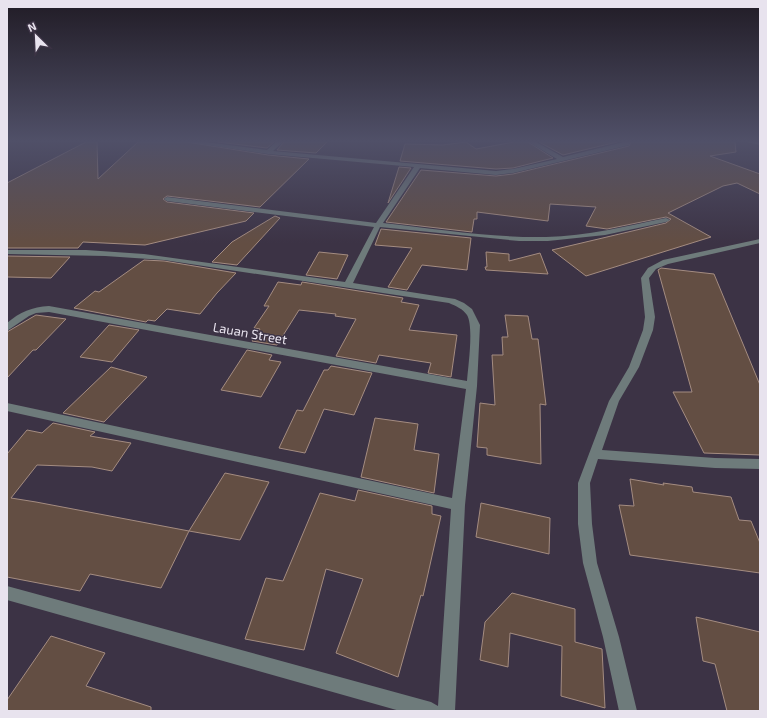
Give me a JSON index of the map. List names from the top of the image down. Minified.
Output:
{"streets":{"street":["Lauan Street"]},"north":"top left"}
